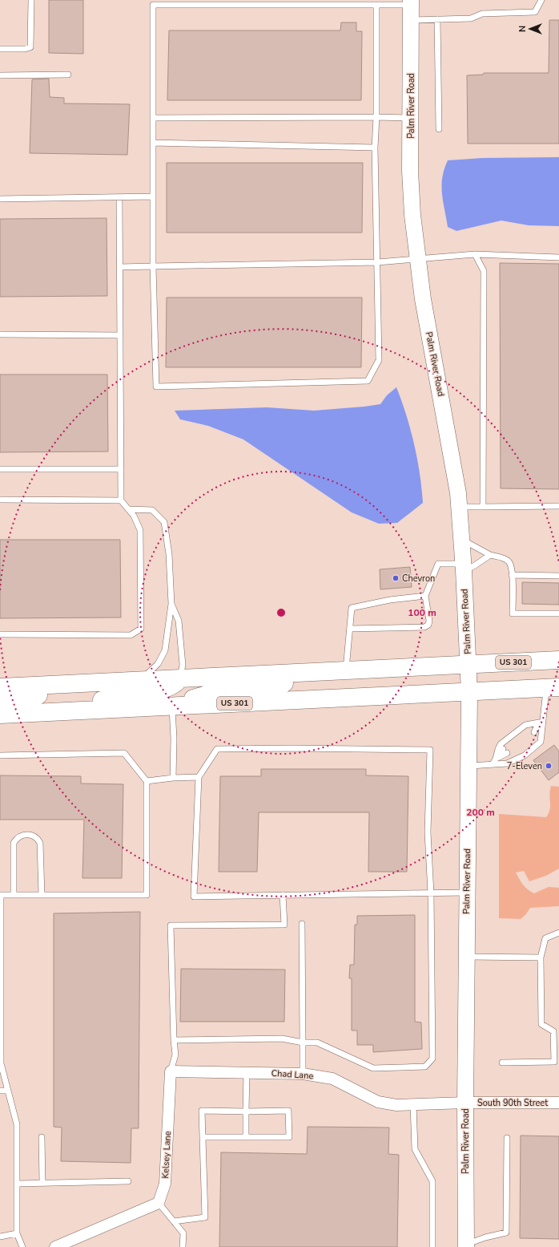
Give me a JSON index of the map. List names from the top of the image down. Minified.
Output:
{"streets":{"main road":["US 301"],"street":["Palm River Road","Chad Lane","South 90th Street","Kelsey Lane"]},"crossings":[["Palm River Road","US 301"],["Palm River Road","Chad Lane"],["Palm River Road","South 90th Street"],["Chad Lane","South 90th Street"],["Chad Lane","Kelsey Lane"]],"places":["Chevron","7-Eleven"],"north":"left","rings":["100 m","200 m"]}
